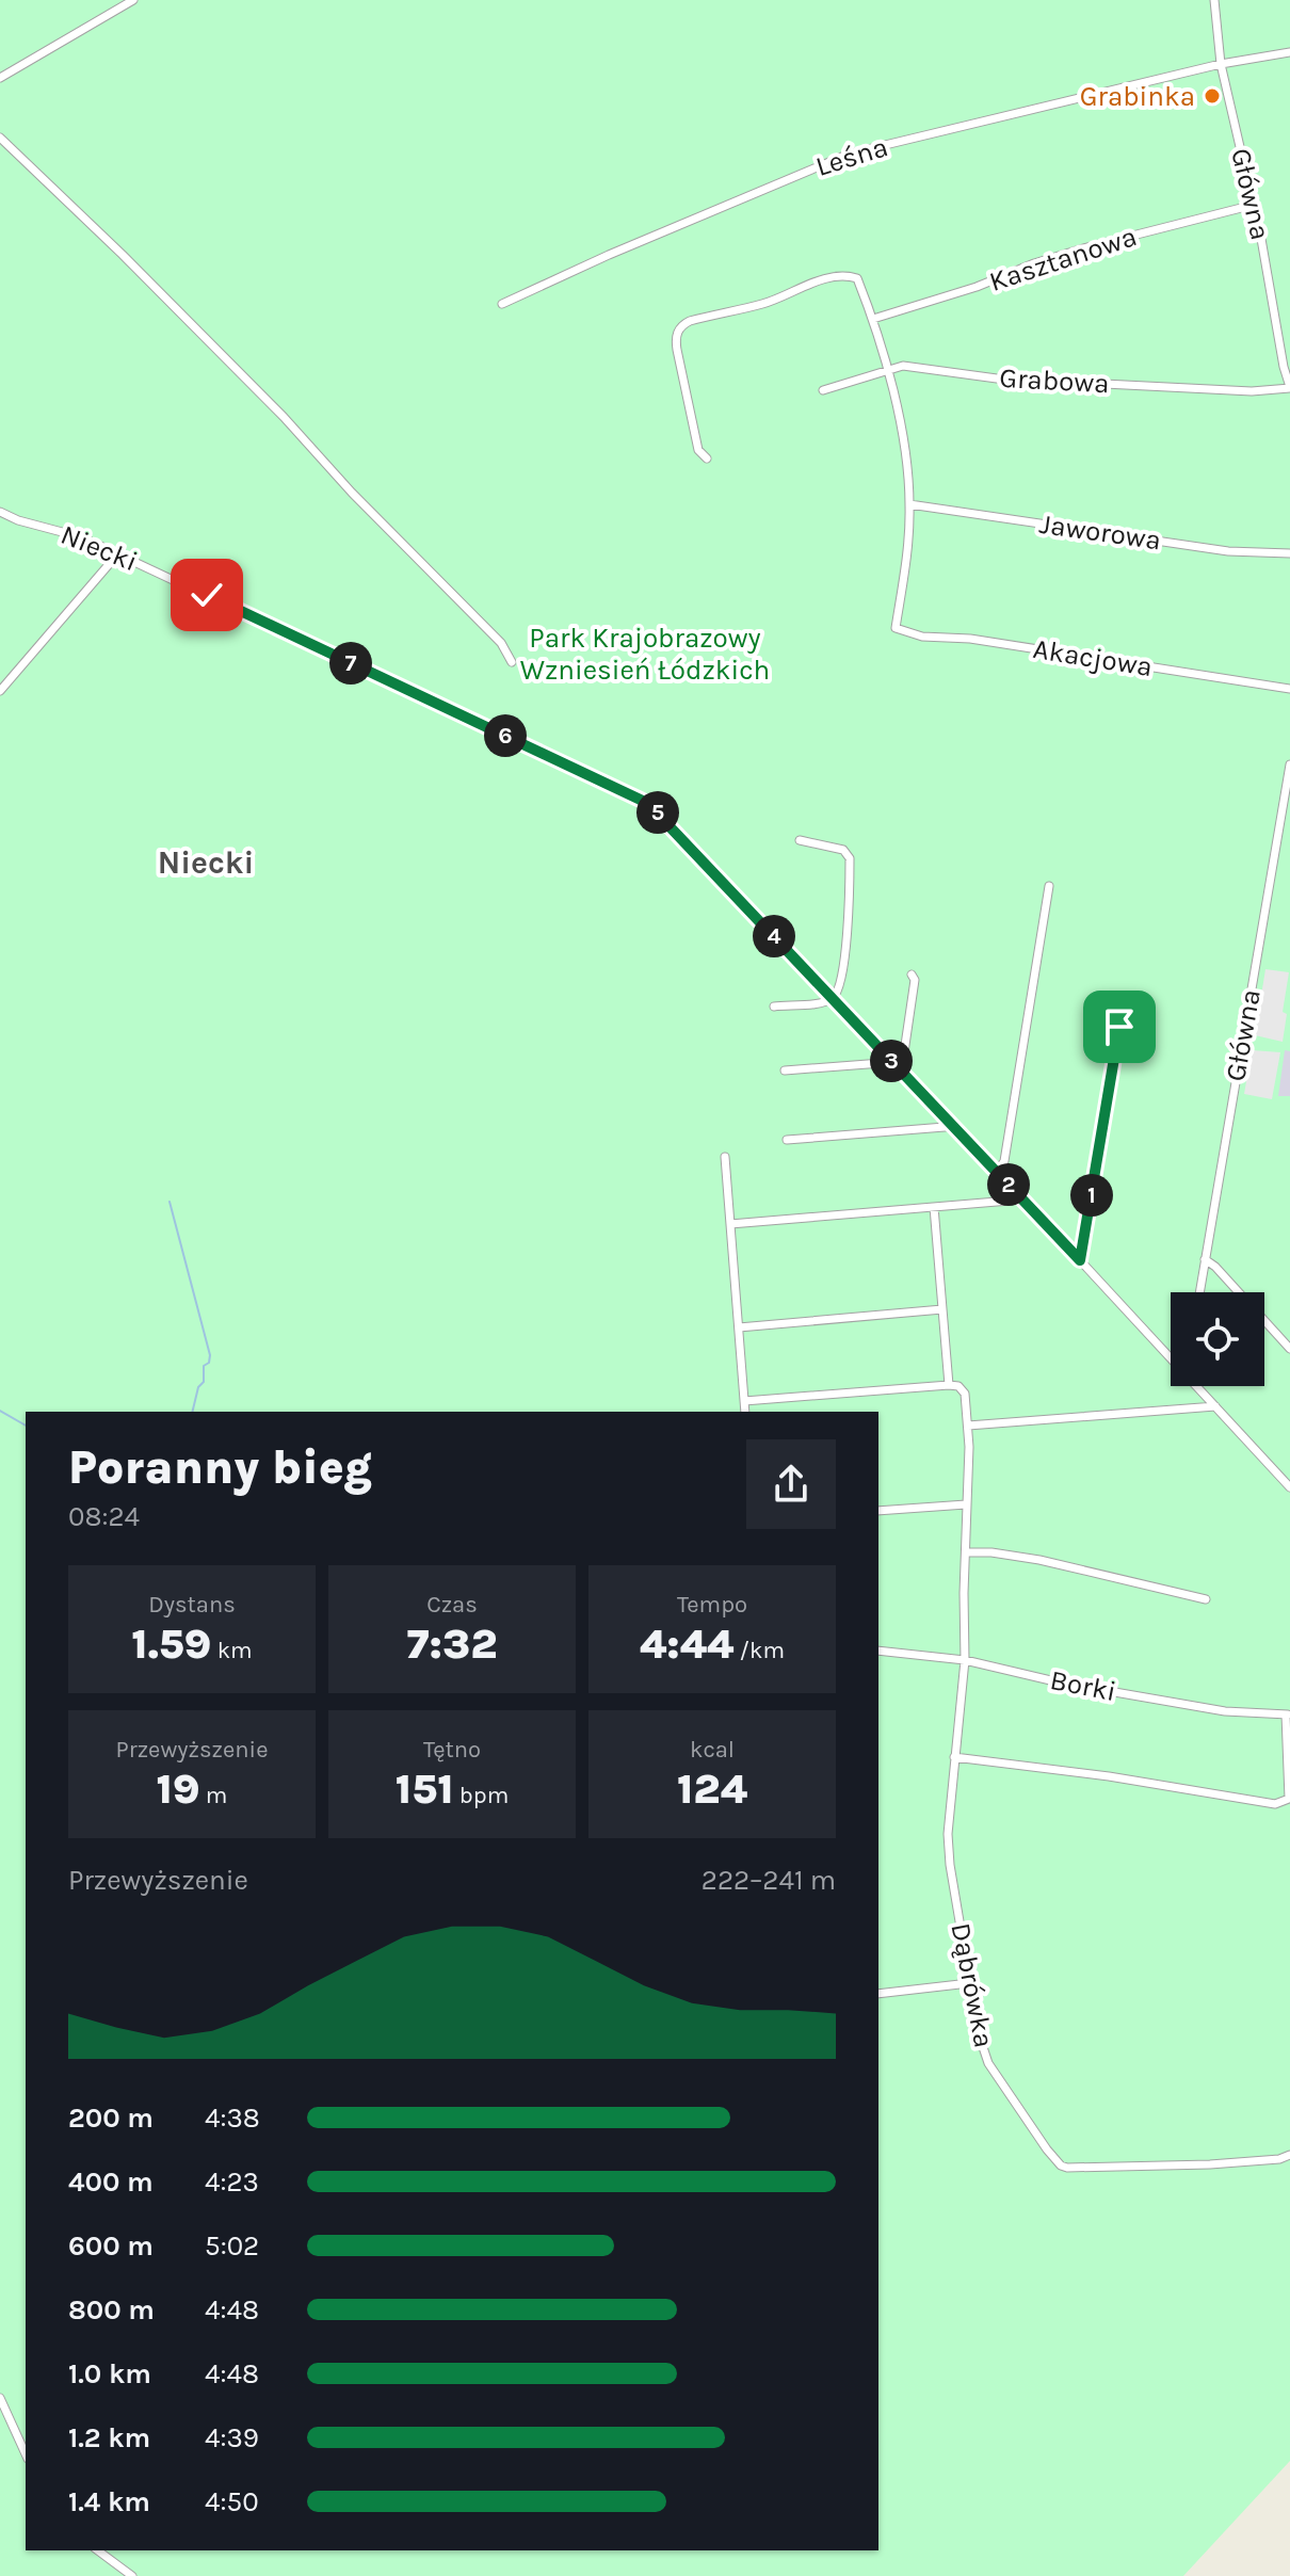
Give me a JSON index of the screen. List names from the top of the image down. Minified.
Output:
{"streets":{"street":["Leśna","Główna","Kasztanowa","Grabowa","Jaworowa","Niecki","Akacjowa","Borki","Dąbrówka"]},"crossings":[["Leśna","Główna"],["Główna","Kasztanowa"],["Główna","Grabowa"],["Jaworowa","Akacjowa"],["Borki","Dąbrówka"]],"districts":["Niecki"],"parks":["Park Krajobrazowy Wzniesień Łódzkich"],"places":["Grabinka"],"page":{"pins":["7","6","5","4","3","2","1"],"heading":["Poranny bieg","08:24"],"stats":[["Dystans","1.59 km"],["Czas","7:32"],["Tempo","4:44 /km"],["Przewyższenie","19 m"],["Tętno","151 bpm"],["kcal","124"]],"chart":["Przewyższenie","222–241 m"],"list":[{"name":"200 m","note":"4:38"},{"name":"400 m","note":"4:23"},{"name":"600 m","note":"5:02"},{"name":"800 m","note":"4:48"},{"name":"1.0 km","note":"4:48"},{"name":"1.2 km","note":"4:39"},{"name":"1.4 km","note":"4:50"}]}}
